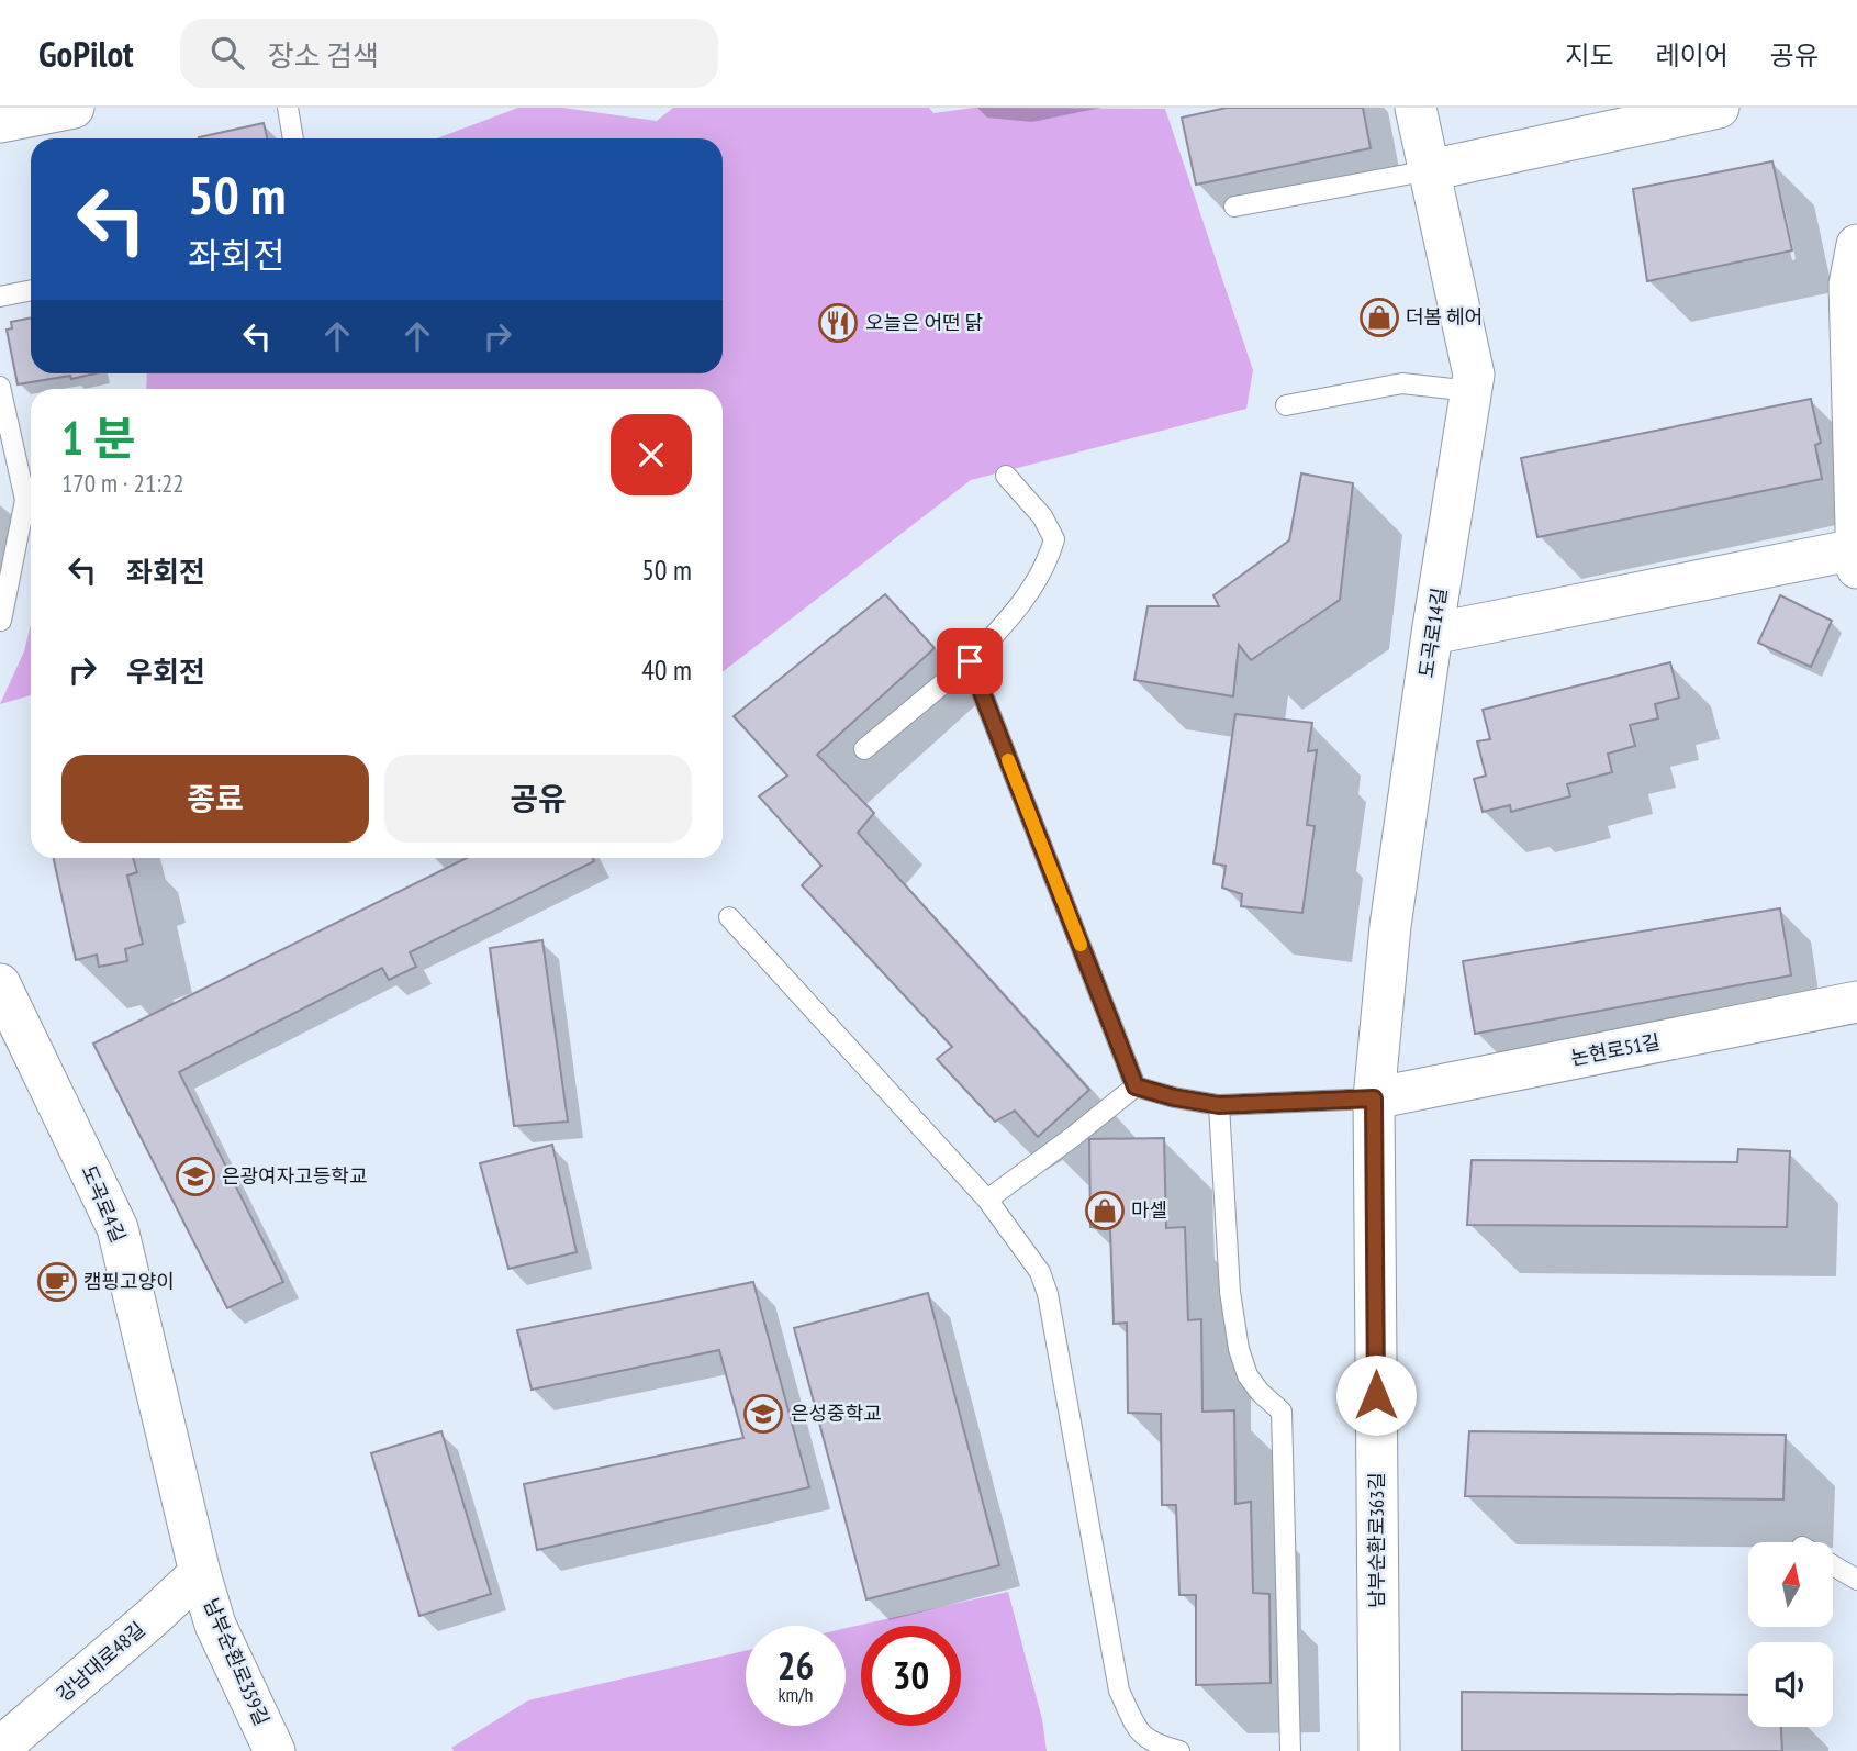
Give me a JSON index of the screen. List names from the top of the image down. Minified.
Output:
{"streets":{"street":["도곡로14길","논현로51길","도곡로4길","남부순환로363길","강남대로48길","남부순환로359길"]},"crossings":[["도곡로14길","논현로51길"],["도곡로14길","남부순환로363길"],["논현로51길","남부순환로363길"],["도곡로4길","강남대로48길"],["도곡로4길","남부순환로359길"],["강남대로48길","남부순환로359길"]],"places":{"shop":["더봄 헤어","마셀"],"restaurant":["오늘은 어떤 닭"],"school or university":["은광여자고등학교","은성중학교"],"cafe":["캠핑고양이"]},"north":"top","page":{"header":"GoPilot","search":"장소 검색","nav":["지도","레이어","공유"],"turn":["50 m","좌회전"],"heading":["1 분","170 m · 21:22"],"list":[{"name":"좌회전","value":"50 m"},{"name":"우회전","value":"40 m"}],"buttons":["종료","공유"],"speed":"26 km/h","limit":"30"}}
